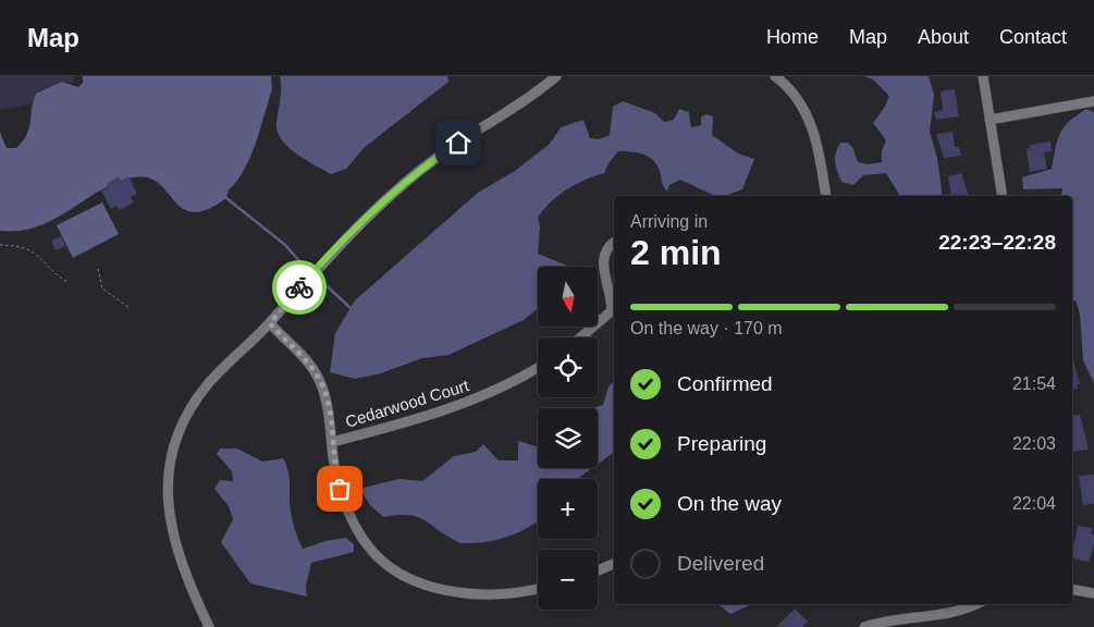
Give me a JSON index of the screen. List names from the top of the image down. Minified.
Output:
{"streets":{"street":["Cedarwood Court"]},"north":"bottom","page":{"header":"Map","nav":["Home","Map","About","Contact"],"heading":["2 min","Arriving in","22:23–22:28"],"map_buttons":["+","−"],"bar":"On the way · 170 m","list":[["Confirmed","21:54"],["Preparing","22:03"],["On the way","22:04"],"Delivered"]}}
